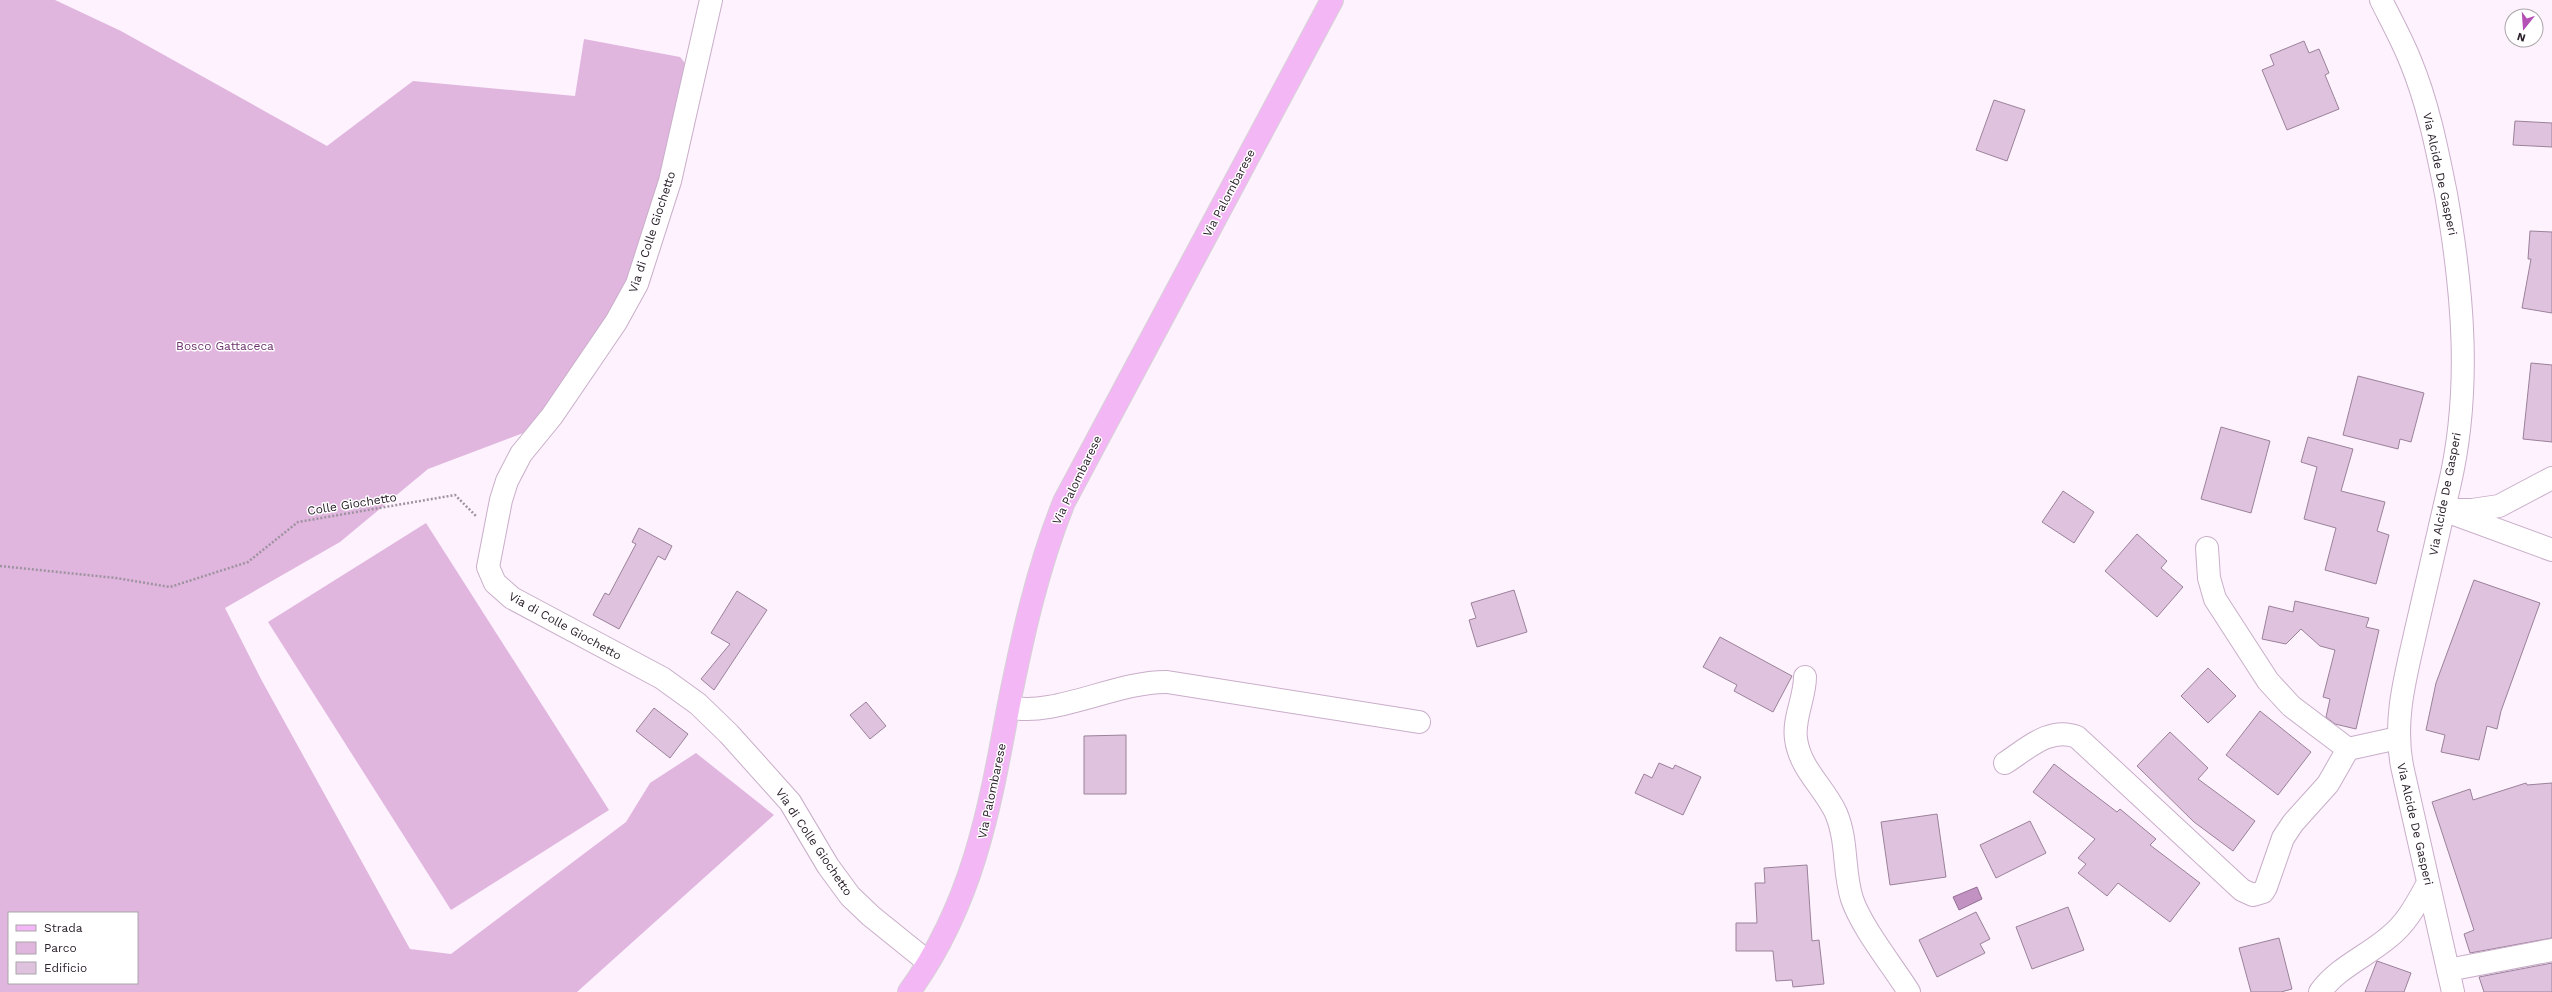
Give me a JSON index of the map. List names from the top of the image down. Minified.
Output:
{"streets":{"main road":["Via Palombarese"],"street":["Via Alcide De Gasperi","Via di Colle Giochetto"],"path":["Colle Giochetto"]},"crossings":[["Via Palombarese","Via di Colle Giochetto"],["Via di Colle Giochetto","Colle Giochetto"]],"parks":["Bosco Gattaceca"],"legend":["Strada","Parco","Edificio"],"north":"bottom"}
